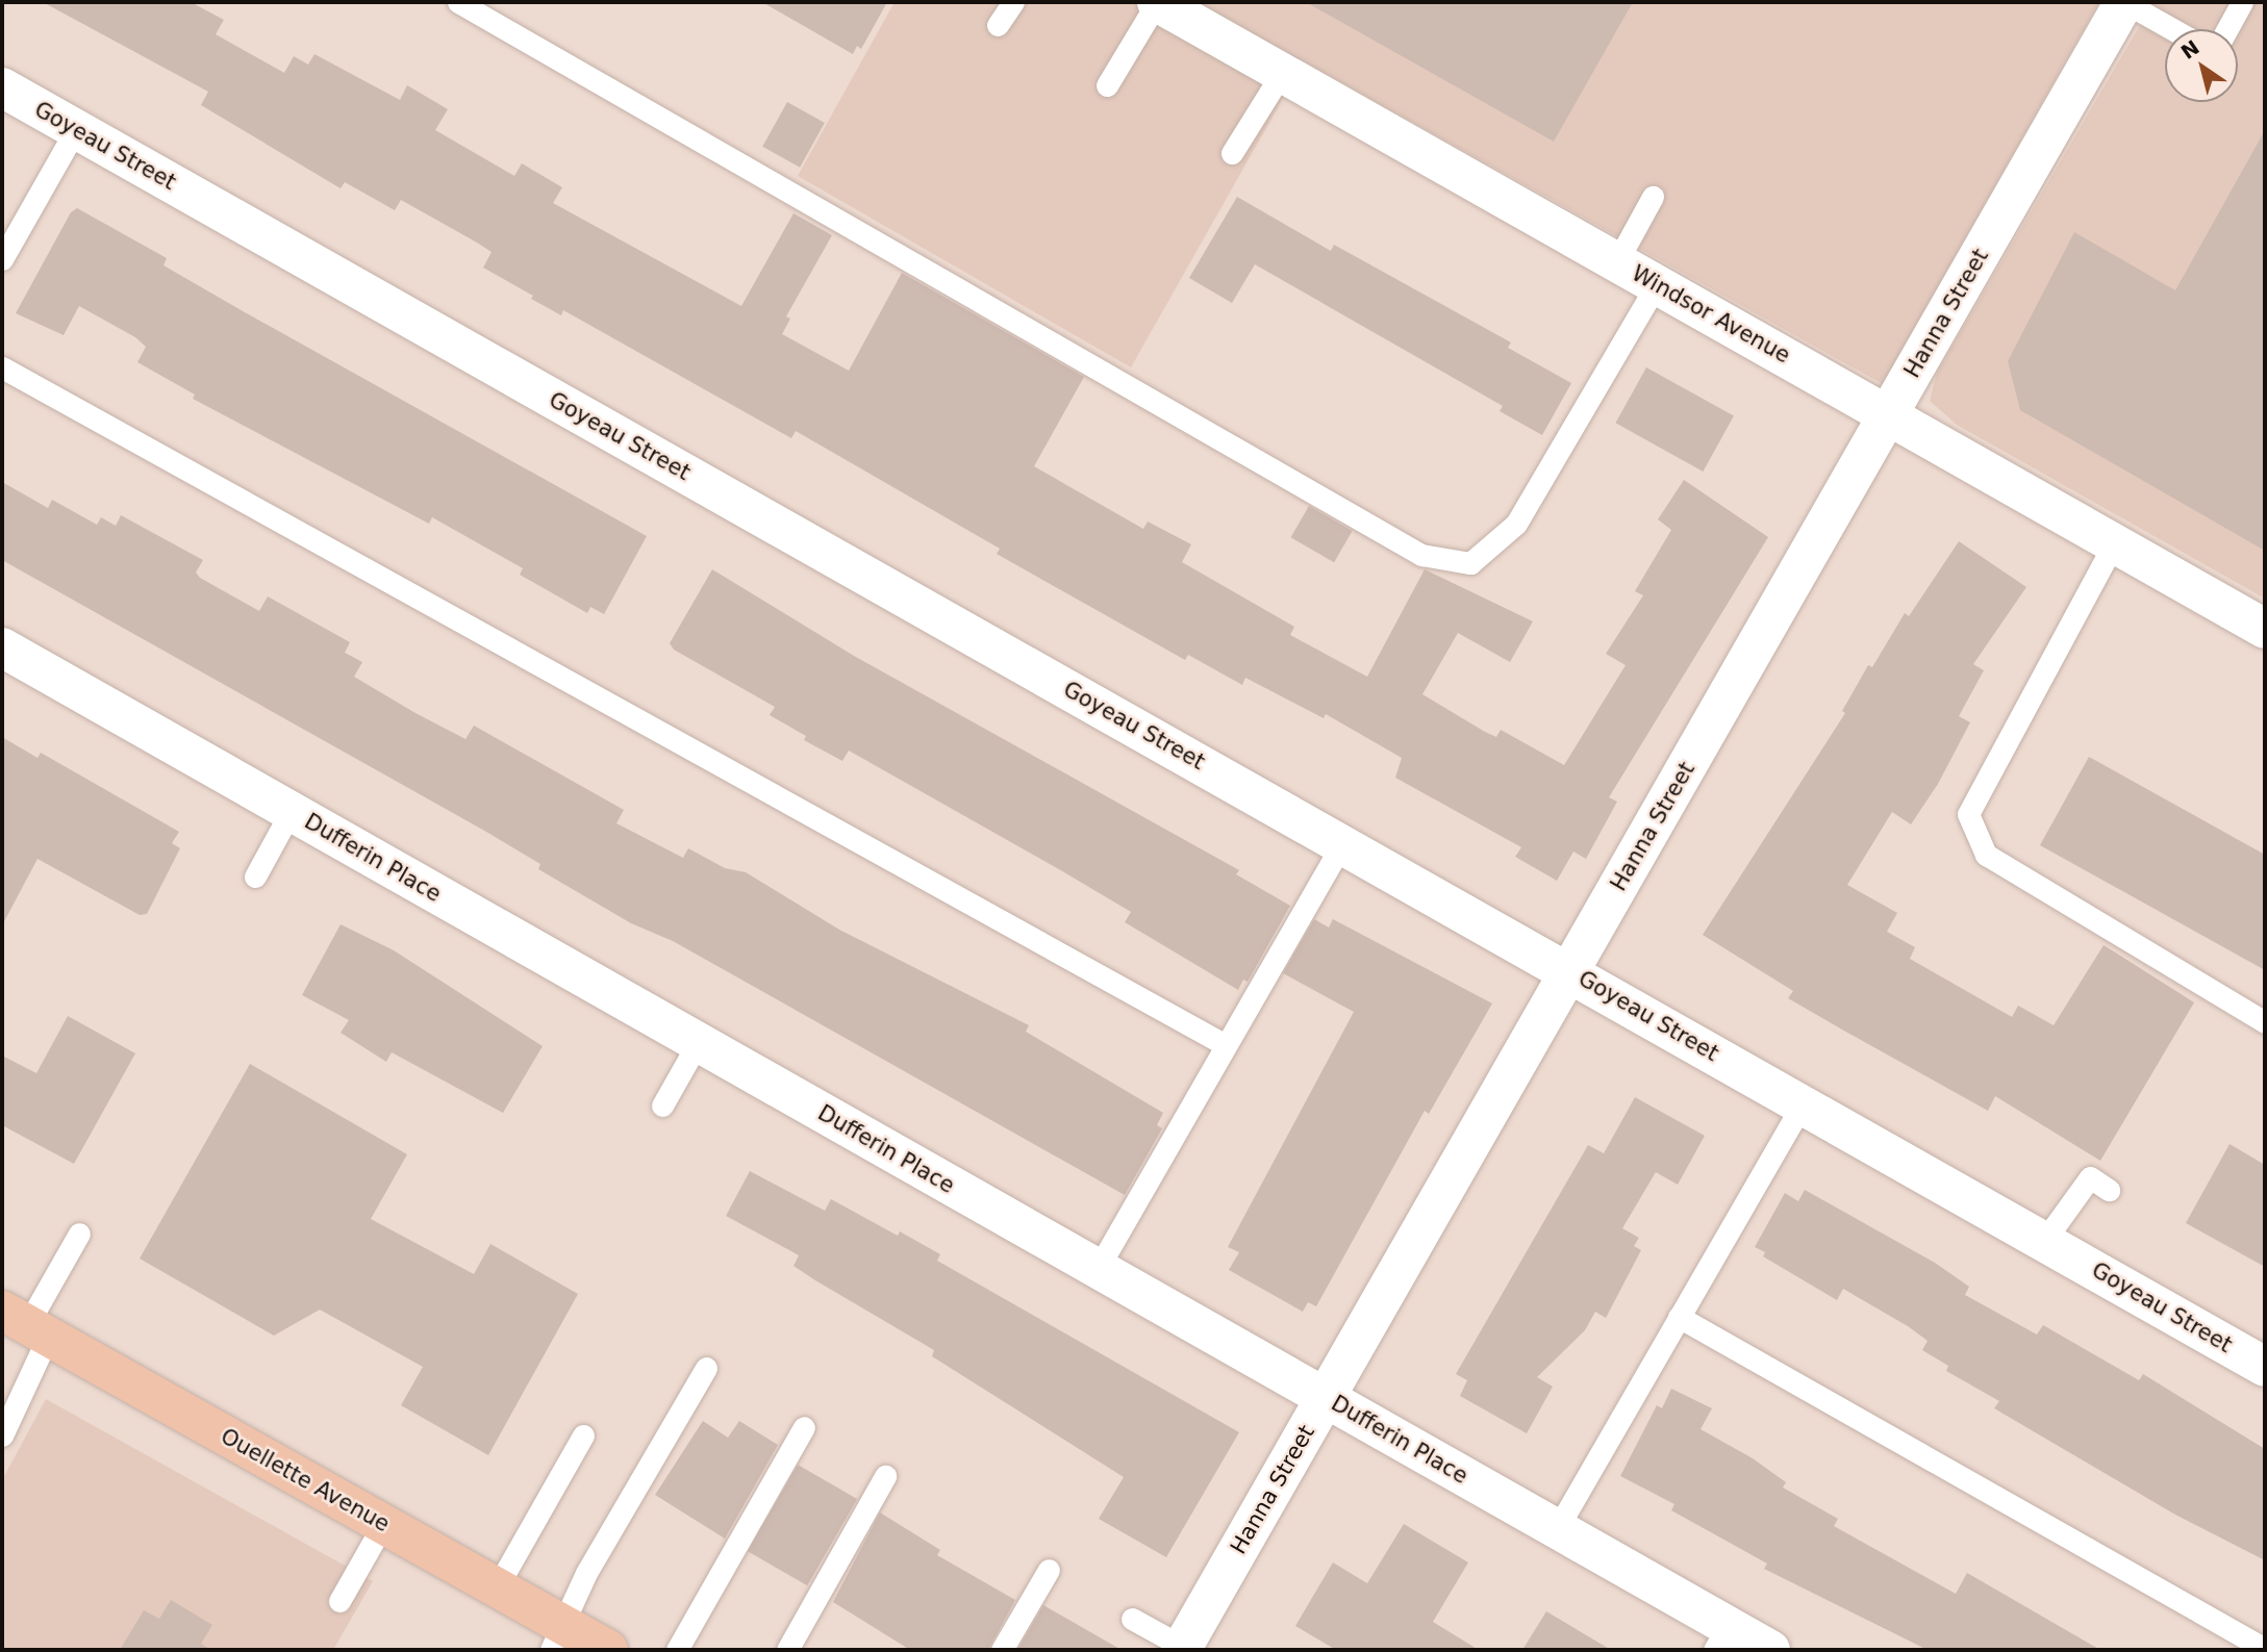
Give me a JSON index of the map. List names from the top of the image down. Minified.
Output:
{"streets":{"main road":["Ouellette Avenue"],"street":["Goyeau Street","Hanna Street","Windsor Avenue","Dufferin Place"]},"crossings":[["Goyeau Street","Hanna Street"],["Hanna Street","Windsor Avenue"],["Hanna Street","Dufferin Place"]],"north":"top left"}
